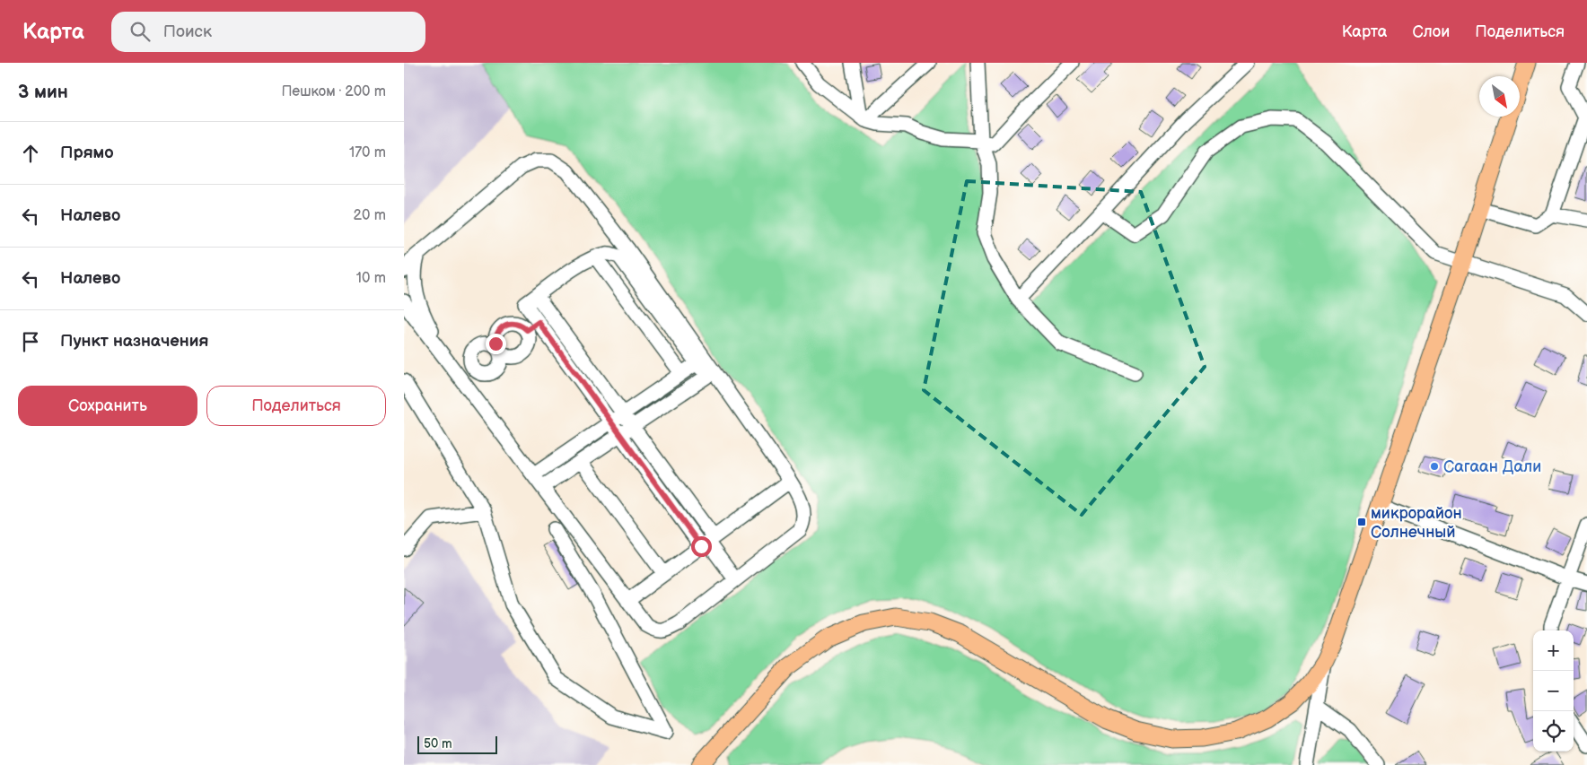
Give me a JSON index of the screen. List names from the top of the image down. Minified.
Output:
{"places":{"other":["Сагаан Дали"],"transit":["микрорайон Солнечный"]},"scale_bar":"50 m","north":"bottom right","page":{"header":"Карта","search":"Поиск","nav":["Карта","Слои","Поделиться"],"heading":["3 мин","Пешком · 200 m"],"list":[["Прямо","170 m"],["Налево","20 m"],["Налево","10 m"],"Пункт назначения"],"buttons":["Сохранить","Поделиться"],"map_buttons":["+","−"],"scale":"50 m"}}
